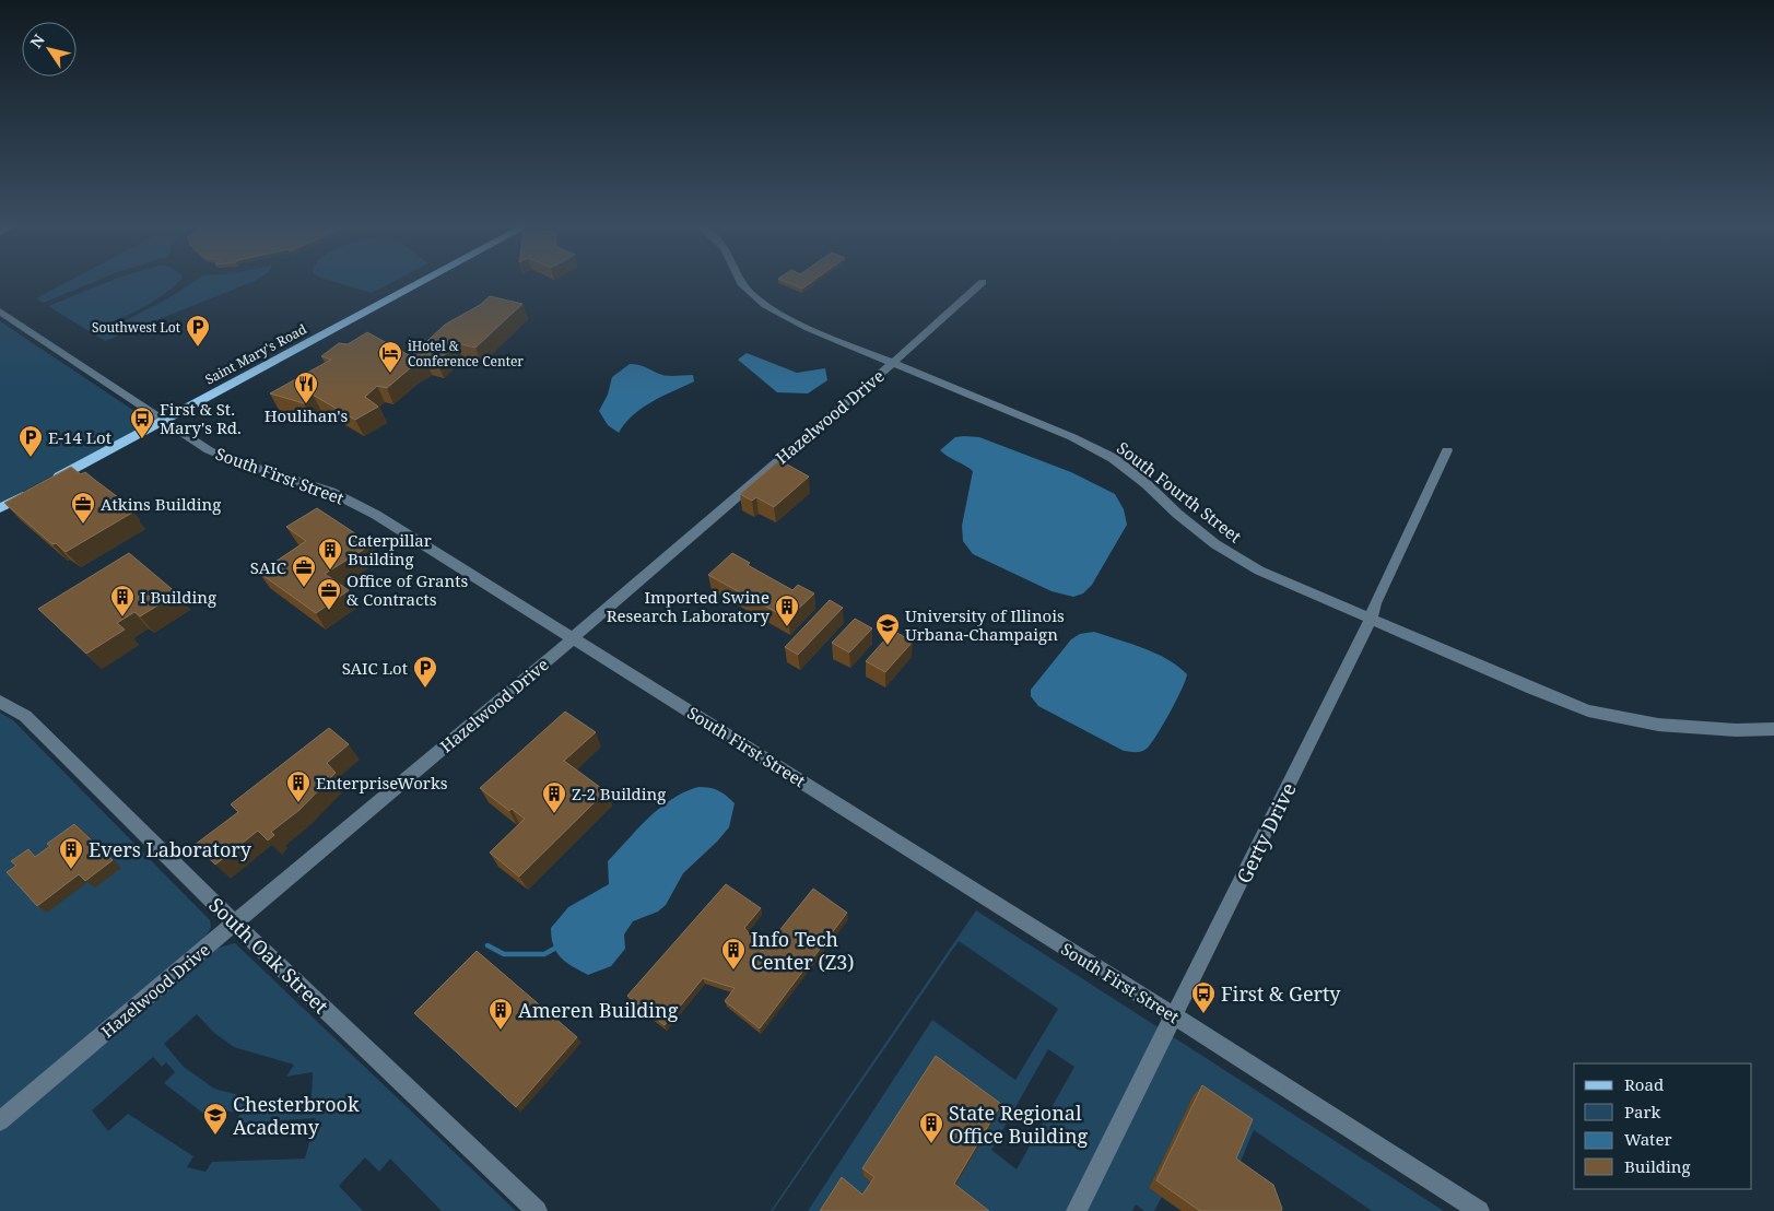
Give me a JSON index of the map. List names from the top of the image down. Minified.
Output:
{"streets":{"main road":["Saint Mary's Road"],"street":["Hazelwood Drive","South First Street","South Fourth Street","Gerty Drive","South Oak Street"]},"crossings":[["Saint Mary's Road","South First Street"],["Hazelwood Drive","South First Street"],["Hazelwood Drive","South Fourth Street"],["Hazelwood Drive","South Oak Street"],["South First Street","Gerty Drive"],["South Fourth Street","Gerty Drive"]],"places":{"parking":["Southwest Lot","E-14 Lot","SAIC Lot"],"hotel":["iHotel & Conference Center"],"restaurant":["Houlihan's"],"bus stop":["First & St. Mary's Rd.","First & Gerty"],"office":["Atkins Building","SAIC","Office of Grants & Contracts"],"building":["Caterpillar Building","I Building","Imported Swine Research Laboratory","EnterpriseWorks","Z-2 Building","Evers Laboratory","Info Tech Center (Z3)","Ameren Building","State Regional Office Building"],"school or university":["University of Illinois Urbana-Champaign","Chesterbrook Academy"]},"legend":["Road","Park","Water","Building"],"north":"top left"}
